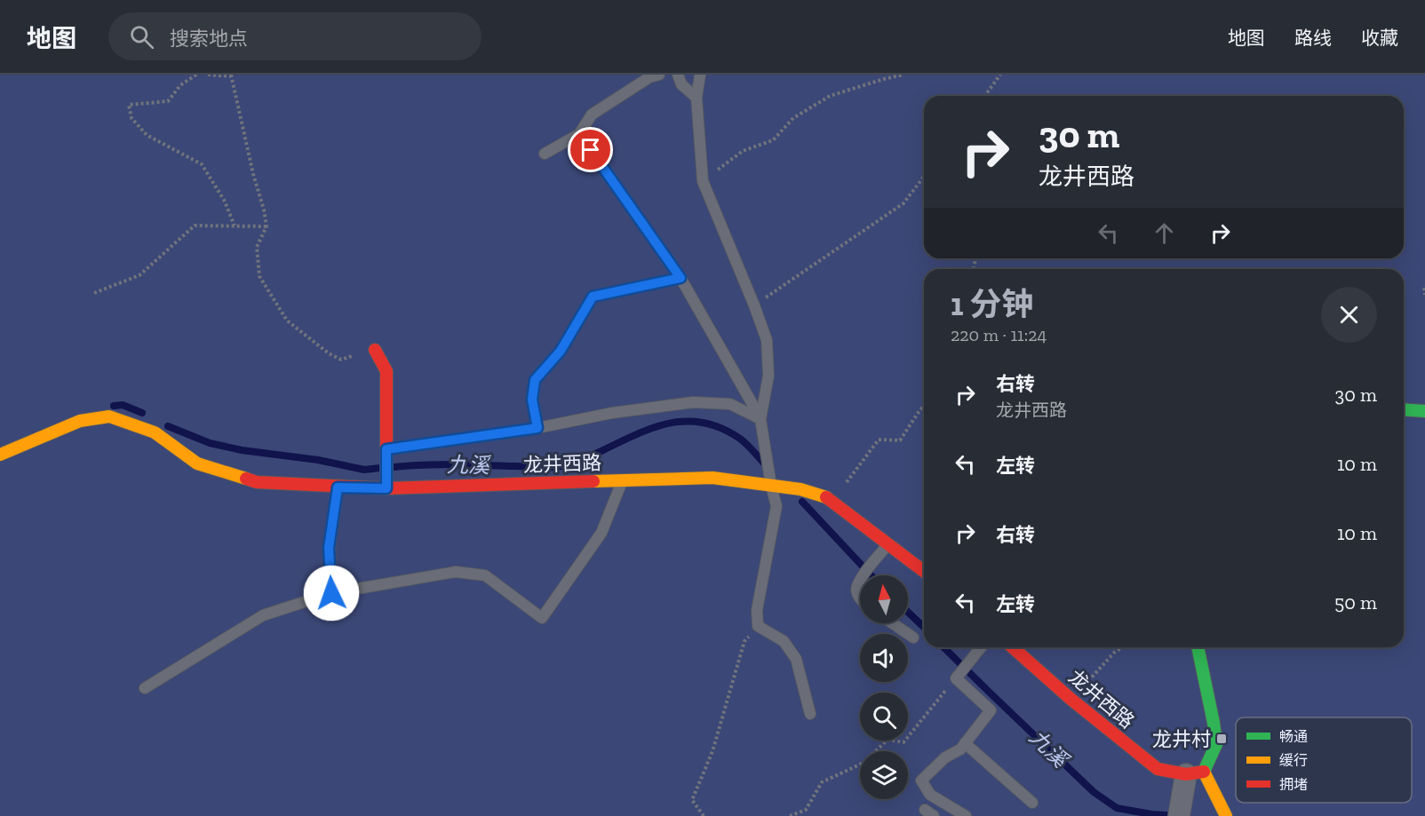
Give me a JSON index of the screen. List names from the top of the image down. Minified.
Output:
{"streets":{"street":["龙井西路"]},"water":["九溪"],"places":{"transit":["龙井村"]},"legend":["畅通","缓行","拥堵"],"north":"top","page":{"header":"地图","search":"搜索地点","nav":["地图","路线","收藏"],"turn":["30 m","龙井西路"],"heading":["1 分钟","220 m · 11:24"],"list":[{"name":"右转","note":"龙井西路","value":"30 m"},{"name":"左转","value":"10 m"},{"name":"右转","value":"10 m"},{"name":"左转","value":"50 m"}]}}
